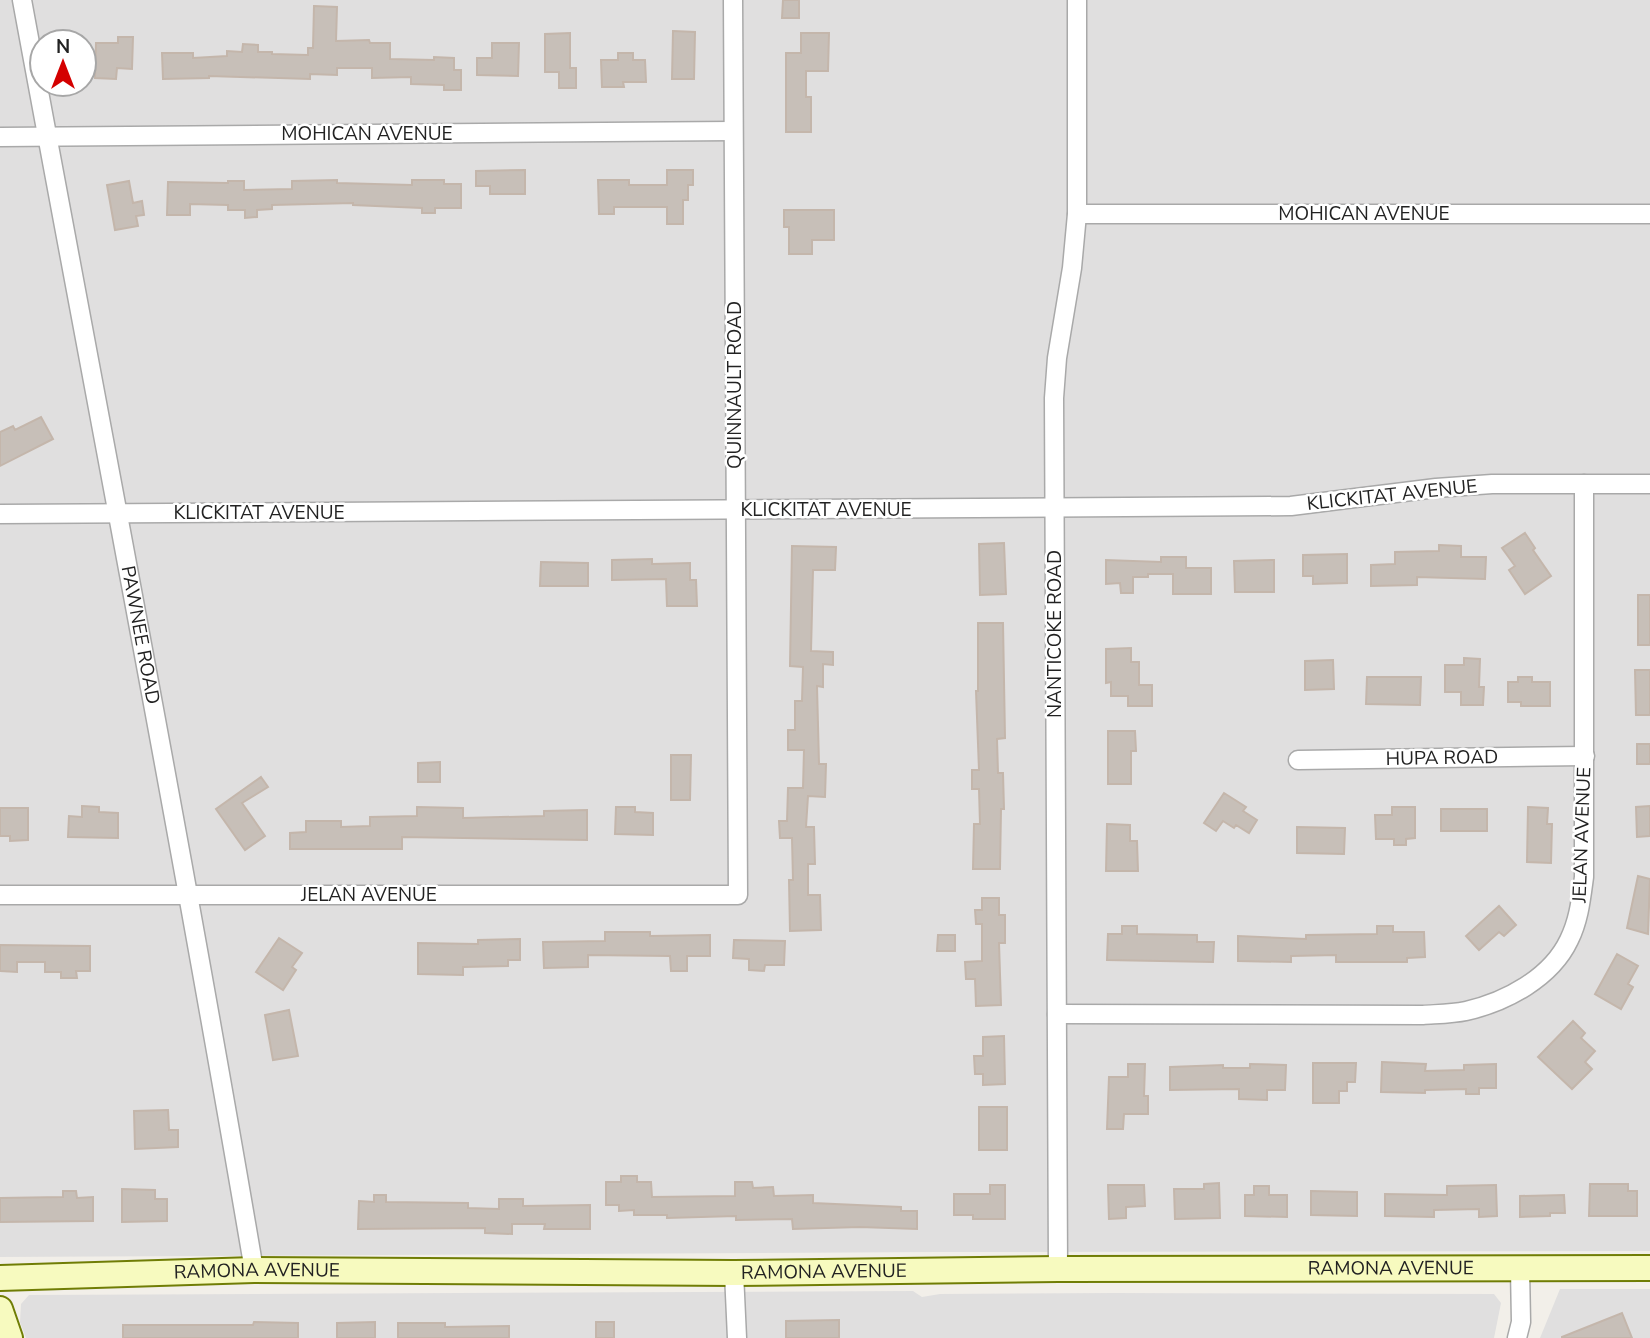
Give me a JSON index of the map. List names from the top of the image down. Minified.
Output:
{"streets":{"street":["MOHICAN AVENUE","QUINNAULT ROAD","KLICKITAT AVENUE","NANTICOKE ROAD","PAWNEE ROAD","HUPA ROAD","JELAN AVENUE","RAMONA AVENUE"]},"crossings":[["MOHICAN AVENUE","QUINNAULT ROAD"],["MOHICAN AVENUE","NANTICOKE ROAD"],["MOHICAN AVENUE","PAWNEE ROAD"],["QUINNAULT ROAD","KLICKITAT AVENUE"],["QUINNAULT ROAD","JELAN AVENUE"],["KLICKITAT AVENUE","NANTICOKE ROAD"],["KLICKITAT AVENUE","PAWNEE ROAD"],["KLICKITAT AVENUE","JELAN AVENUE"],["NANTICOKE ROAD","JELAN AVENUE"],["NANTICOKE ROAD","RAMONA AVENUE"],["PAWNEE ROAD","JELAN AVENUE"],["PAWNEE ROAD","RAMONA AVENUE"],["HUPA ROAD","JELAN AVENUE"]],"north":"top"}
